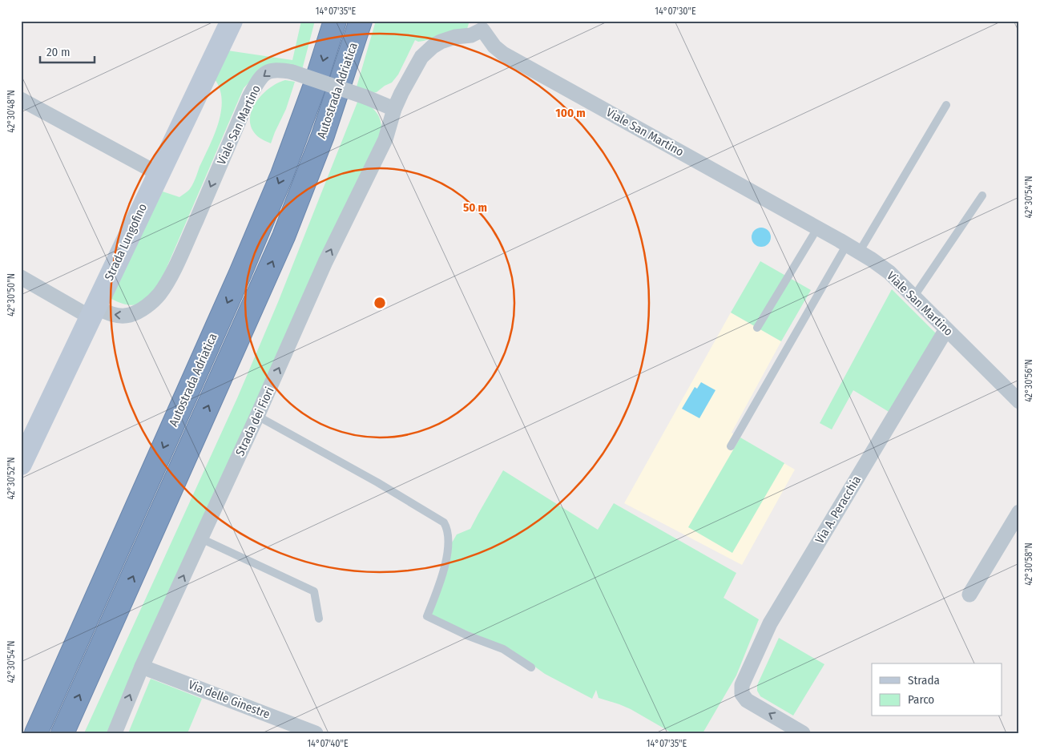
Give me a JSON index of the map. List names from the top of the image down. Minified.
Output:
{"streets":{"highway":["Autostrada Adriatica"],"main road":["Strada Lungofino"],"street":["Viale San Martino","Strada dei Fiori","Via A. Peracchia","Via delle Ginestre"]},"crossings":[["Viale San Martino","Strada Lungofino"],["Viale San Martino","Strada dei Fiori"],["Viale San Martino","Via A. Peracchia"],["Strada dei Fiori","Via delle Ginestre"]],"one_way":["Strada dei Fiori","Via A. Peracchia"],"legend":["Strada","Parco"],"scale_bar":"20 m","coordinates":["14°07'35\"E","14°07'30\"E","42°30'48\"N","42°30'54\"N","42°30'50\"N","42°30'56\"N","42°30'52\"N","42°30'58\"N","14°07'40\"E"],"rings":["100 m","50 m"]}
